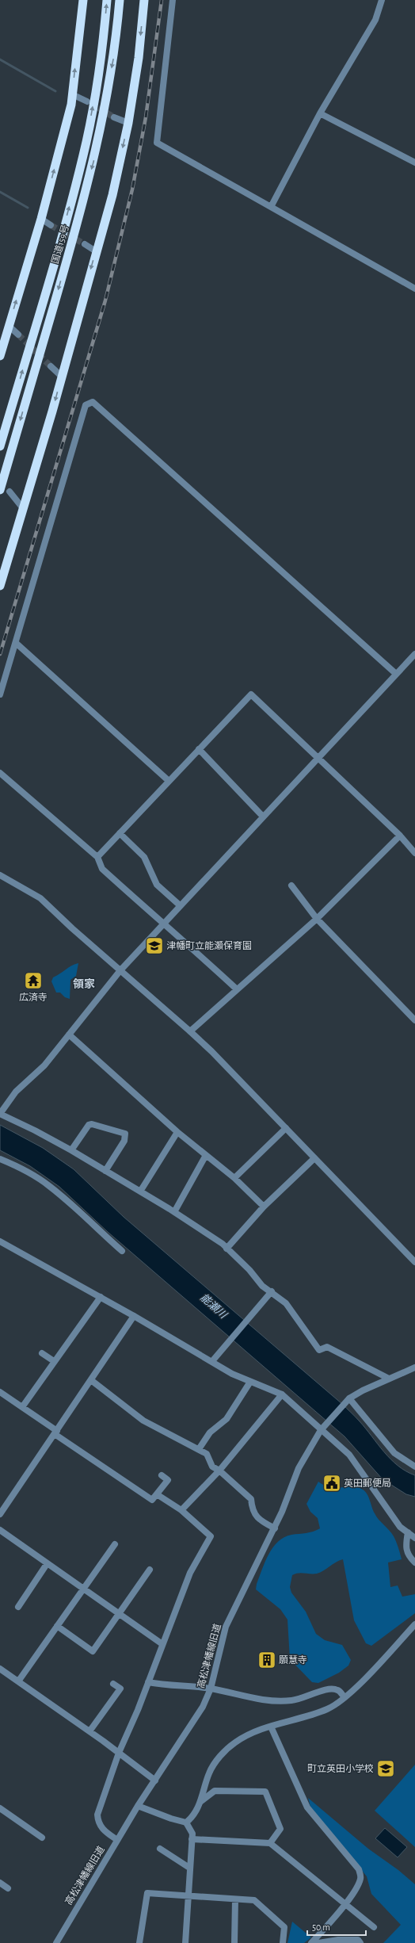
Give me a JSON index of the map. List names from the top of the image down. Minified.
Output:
{"streets":{"highway":["国道159号"],"street":["高松津幡線旧道"]},"districts":["領家"],"water":["能瀬川"],"places":{"school or university":["津幡町立能瀬保育園","町立英田小学校"],"temple":["広済寺"],"public building":["英田郵便局"],"building":["願慧寺"]},"scale_bar":"50 m"}
